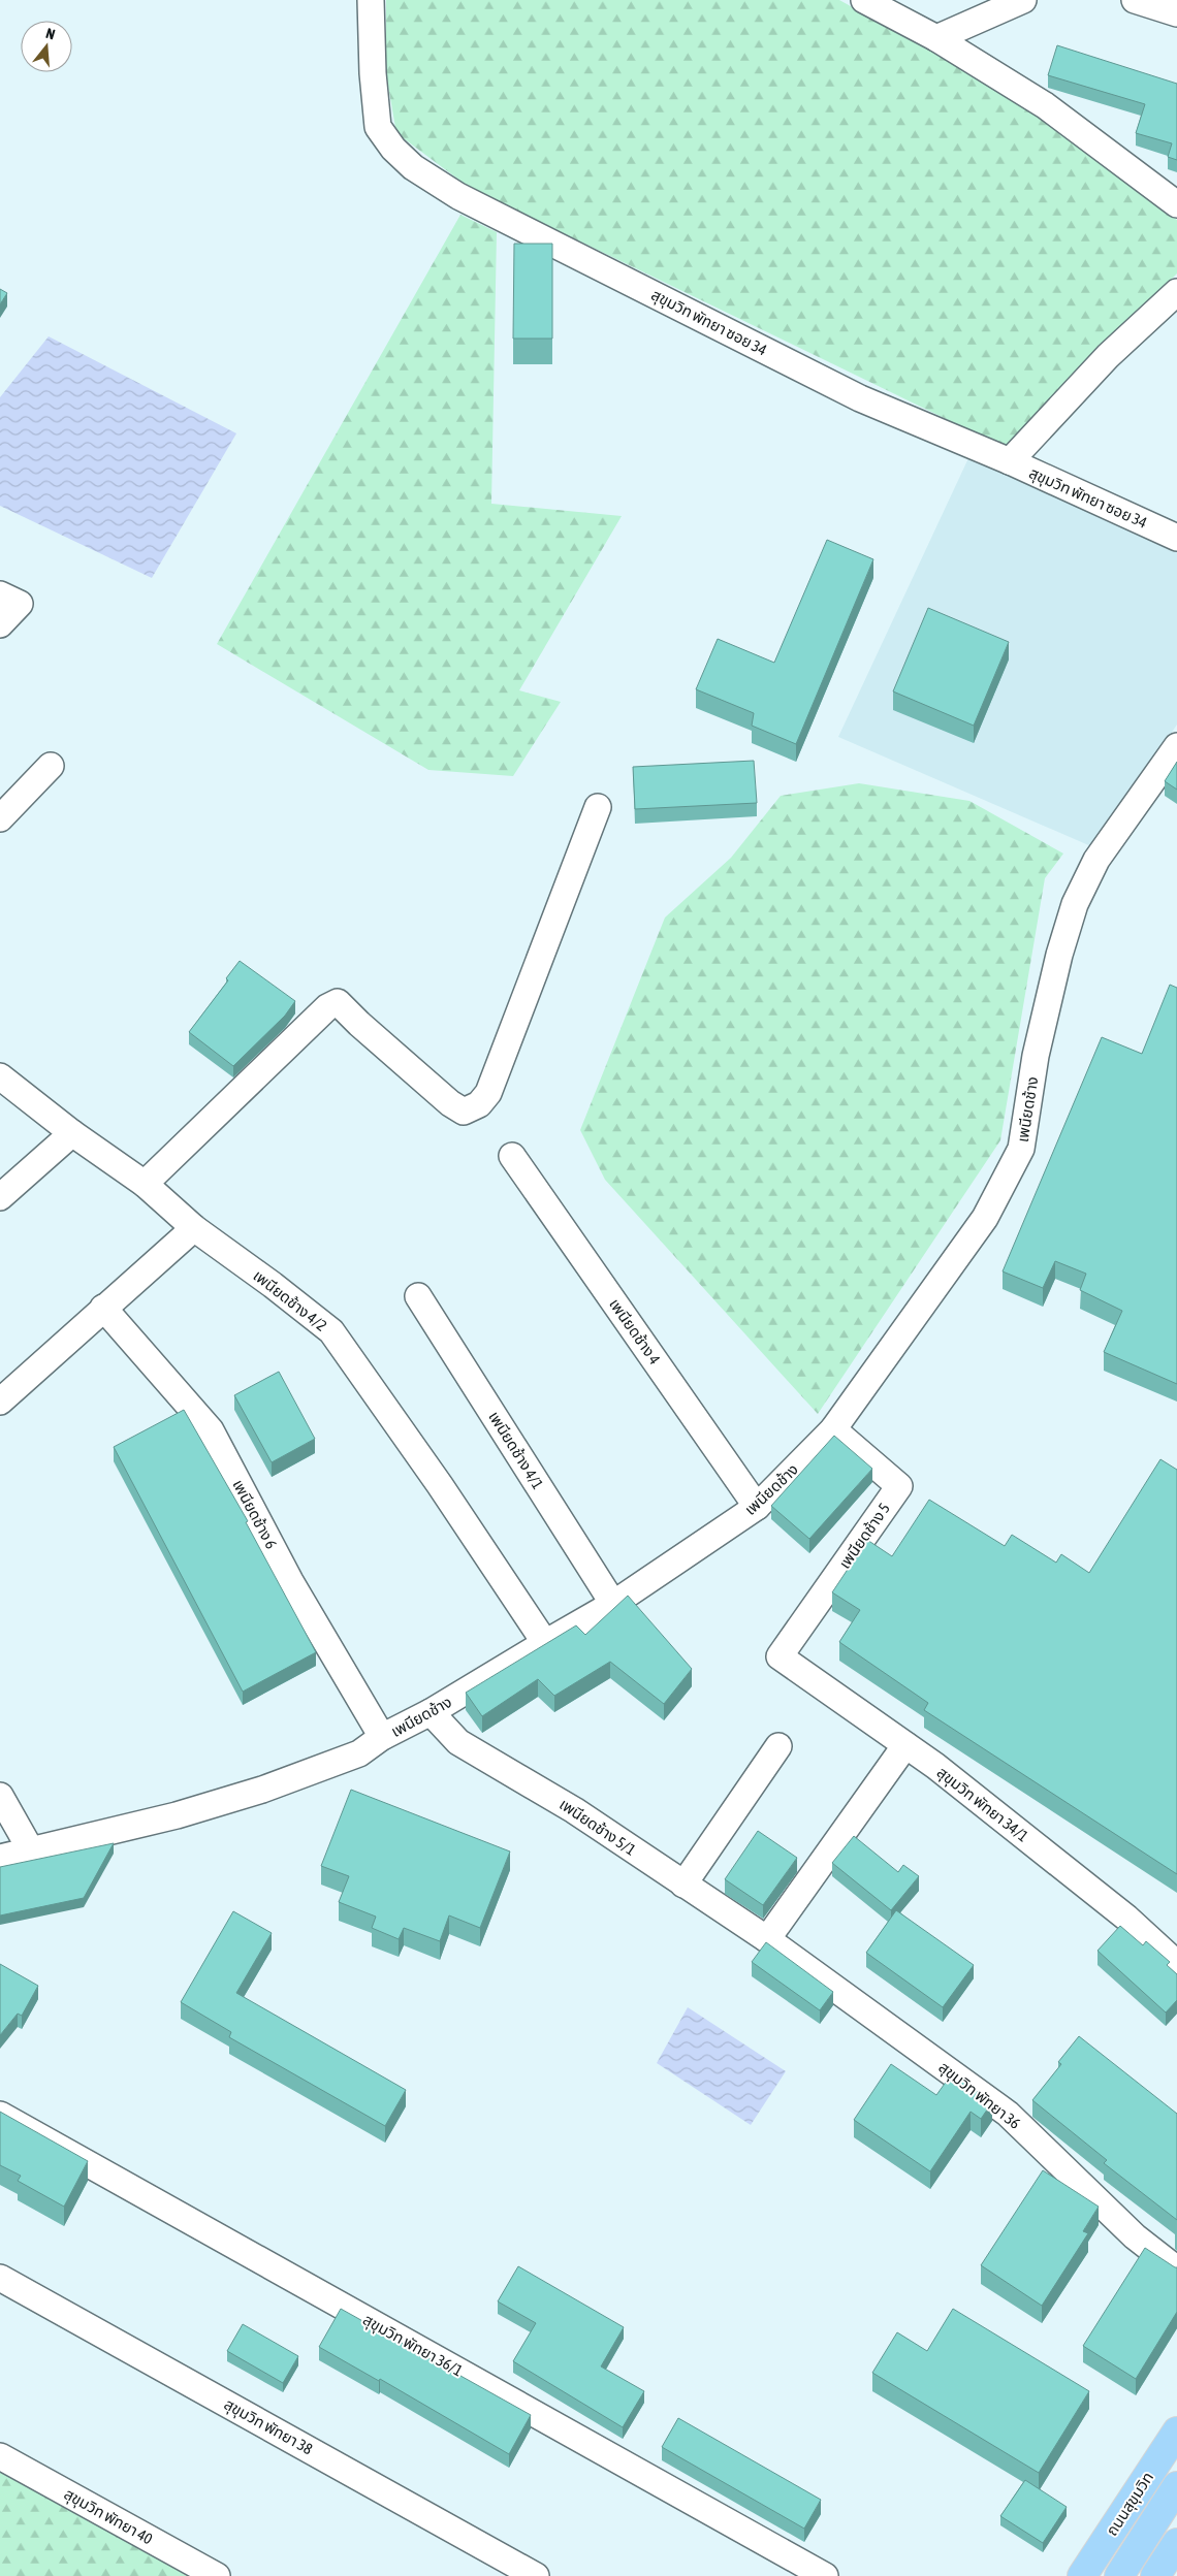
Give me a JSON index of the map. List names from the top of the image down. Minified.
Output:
{"streets":{"highway":["ถนนสุขุมวิท"],"street":["สุขุมวิท พัทยา ซอย 34","เพนียดช้าง","เพนียดช้าง 4/2","เพนียดช้าง 4","เพนียดช้าง 4/1","เพนียดช้าง 6","เพนียดช้าง 5","สุขุมวิท พัทยา 34/1","เพนียดช้าง 5/1","สุขุมวิท พัทยา 36","สุขุมวิท พัทยา 36/1","สุขุมวิท พัทยา 38","สุขุมวิท พัทยา 40"]},"crossings":[["เพนียดช้าง","เพนียดช้าง 4/2"],["เพนียดช้าง","เพนียดช้าง 4"],["เพนียดช้าง","เพนียดช้าง 4/1"],["เพนียดช้าง","เพนียดช้าง 6"],["เพนียดช้าง","เพนียดช้าง 5"],["เพนียดช้าง","เพนียดช้าง 5/1"],["เพนียดช้าง 5","สุขุมวิท พัทยา 34/1"],["เพนียดช้าง 5/1","สุขุมวิท พัทยา 36"]],"north":"top"}
